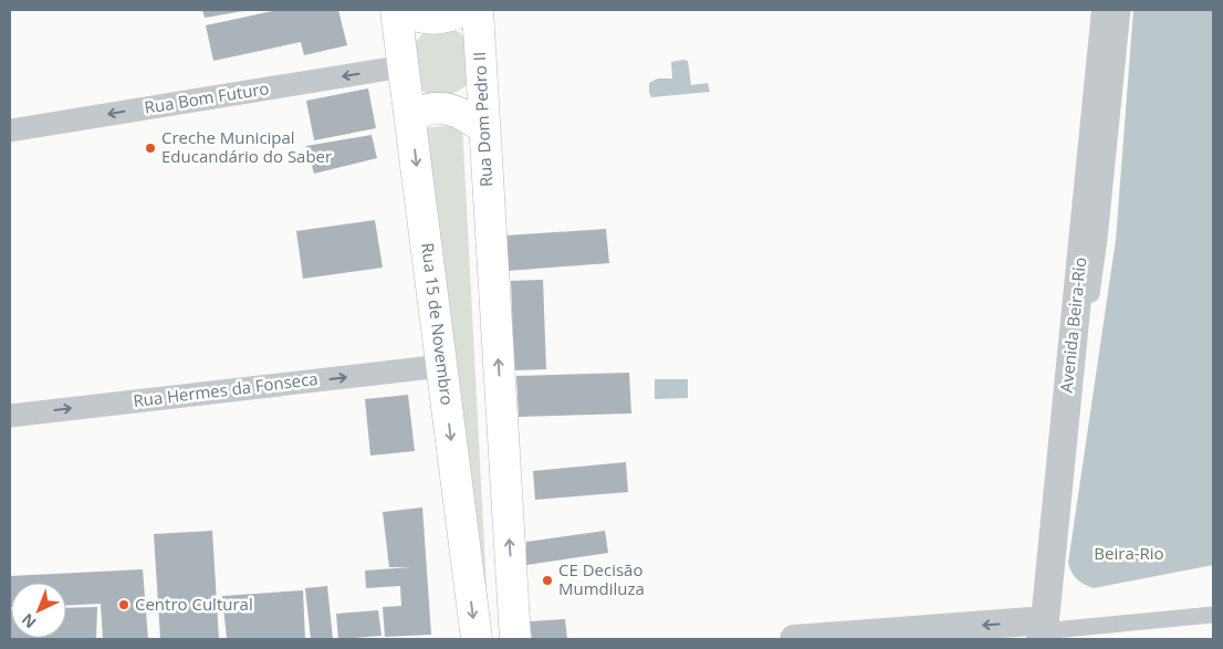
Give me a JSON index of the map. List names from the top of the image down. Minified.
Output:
{"streets":{"main road":["Rua Dom Pedro II","Rua 15 de Novembro"],"street":["Rua Bom Futuro","Avenida Beira-Rio","Rua Hermes da Fonseca"]},"crossings":[["Rua Bom Futuro","Rua 15 de Novembro"],["Rua 15 de Novembro","Rua Hermes da Fonseca"]],"one_way":["Rua Bom Futuro","Rua Dom Pedro II","Rua 15 de Novembro","Rua Hermes da Fonseca"],"parks":["Beira-Rio"],"places":["Creche Municipal Educandário do Saber","CE Decisão Mumdiluza","Centro Cultural"],"north":"bottom left"}
